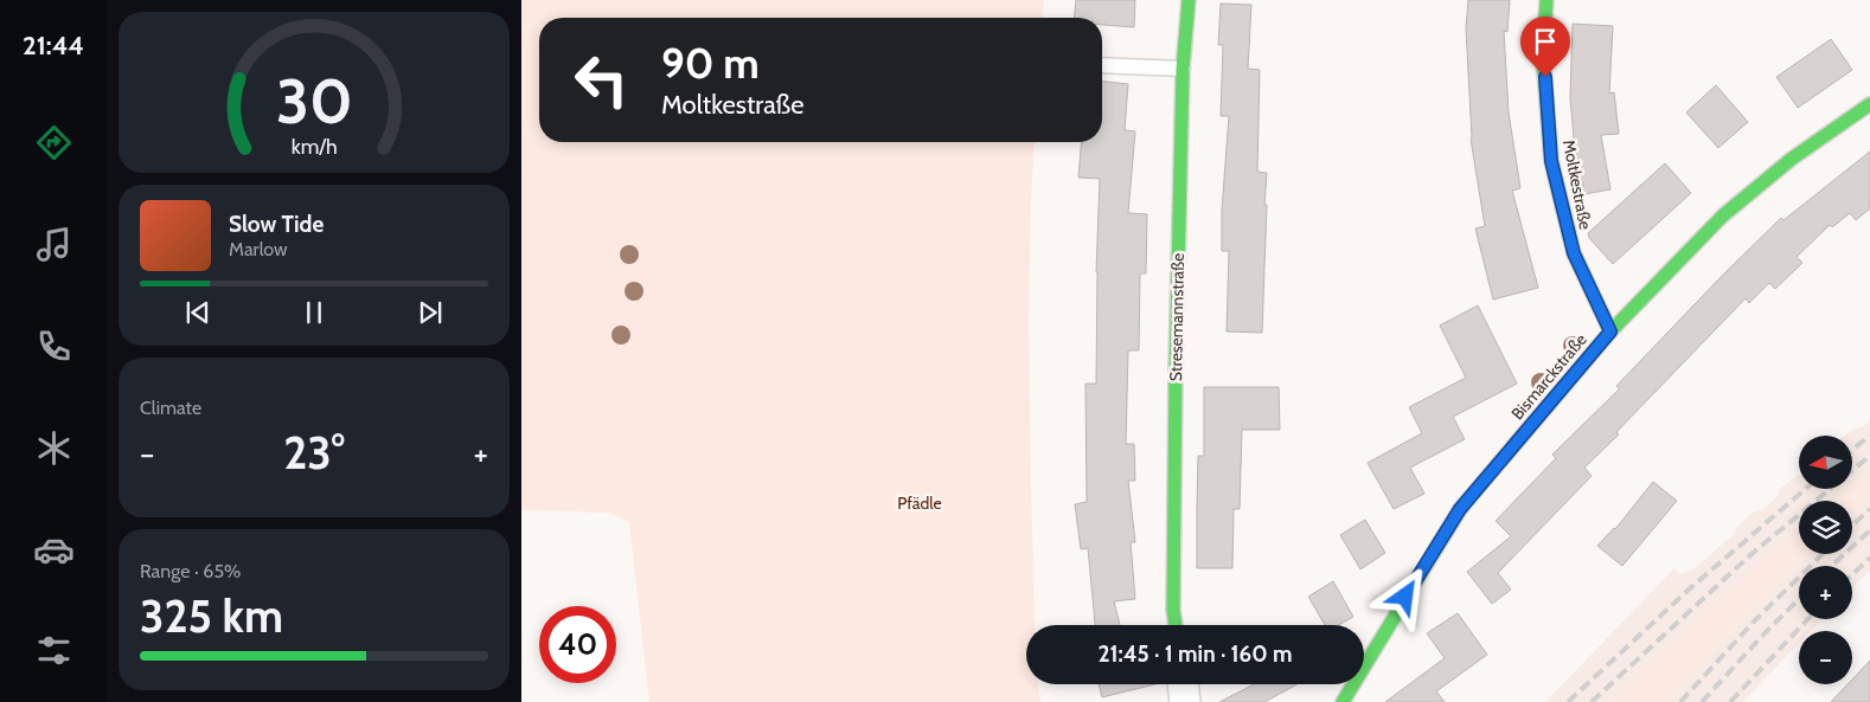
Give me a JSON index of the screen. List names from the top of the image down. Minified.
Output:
{"streets":{"street":["Moltkestraße","Stresemannstraße","Bismarckstraße"]},"crossings":[["Moltkestraße","Bismarckstraße"]],"parks":["Pfädle"],"north":"left","page":{"tabs":"21:44","turn":["90 m","Moltkestraße"],"song":["Slow Tide","Marlow"],"tile":["Climate",["Range · 65%","325 km"]],"heat":["−","23°","+"],"map_buttons":["+","−"],"limit":"40","trip":"21:45 · 1 min · 160 m","gauge":["30","km/h"]}}
